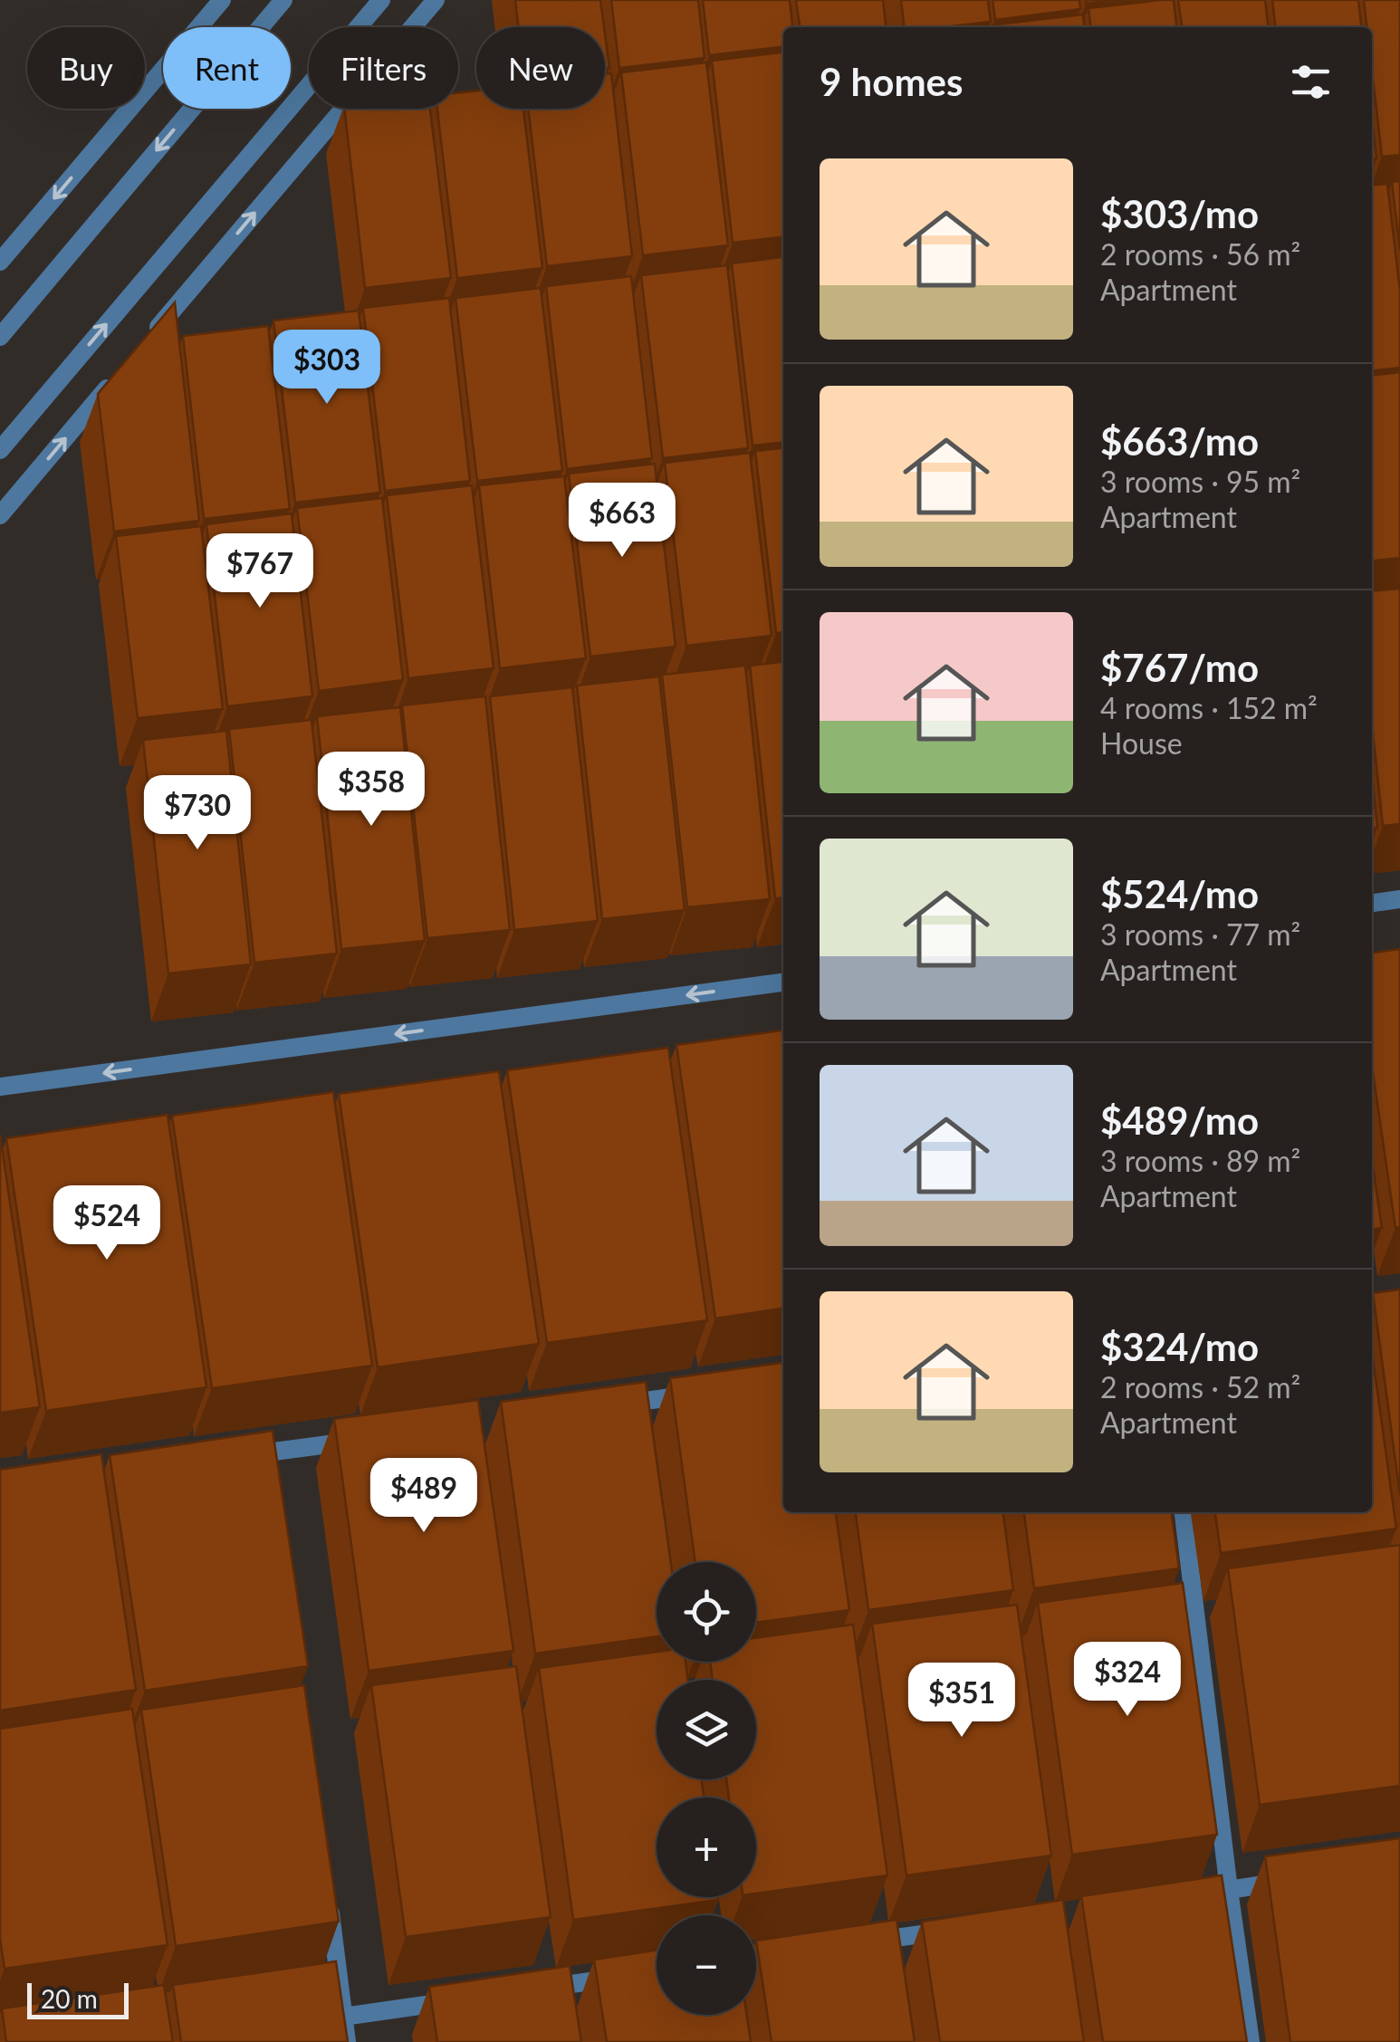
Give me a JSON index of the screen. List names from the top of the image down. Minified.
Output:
{"scale_bar":"20 m","page":{"chip":["Buy","Rent","Filters","New"],"heading":"9 homes","list":[{"name":"$303/mo","note":"2 rooms · 56 m² · Apartment"},{"name":"$663/mo","note":"3 rooms · 95 m² · Apartment"},{"name":"$767/mo","note":"4 rooms · 152 m² · House"},{"name":"$524/mo","note":"3 rooms · 77 m² · Apartment"},{"name":"$489/mo","note":"3 rooms · 89 m² · Apartment"},{"name":"$324/mo","note":"2 rooms · 52 m² · Apartment"}],"price":["$303","$663","$767","$358","$730","$524","$489","$324","$351"],"map_buttons":["+","−"],"scale":"20 m"}}
